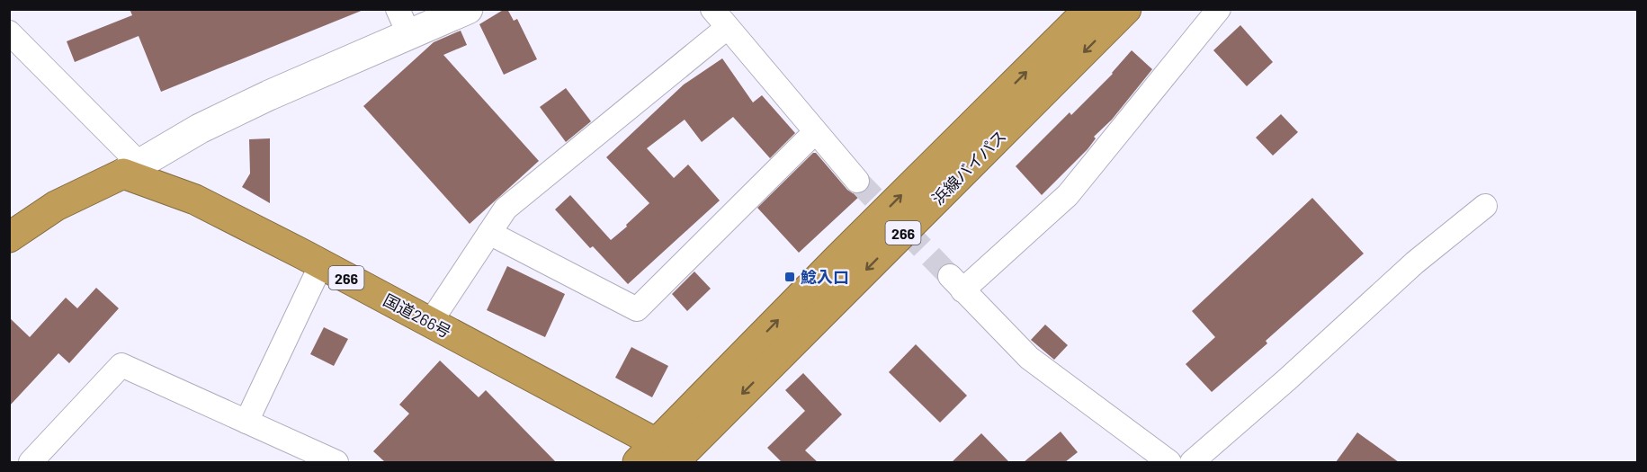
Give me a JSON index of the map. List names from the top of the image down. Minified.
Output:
{"streets":{"highway":["浜線バイパス","266","国道266号"]},"crossings":[["浜線バイパス","国道266号"]],"places":{"transit":["鯰入口"]}}
